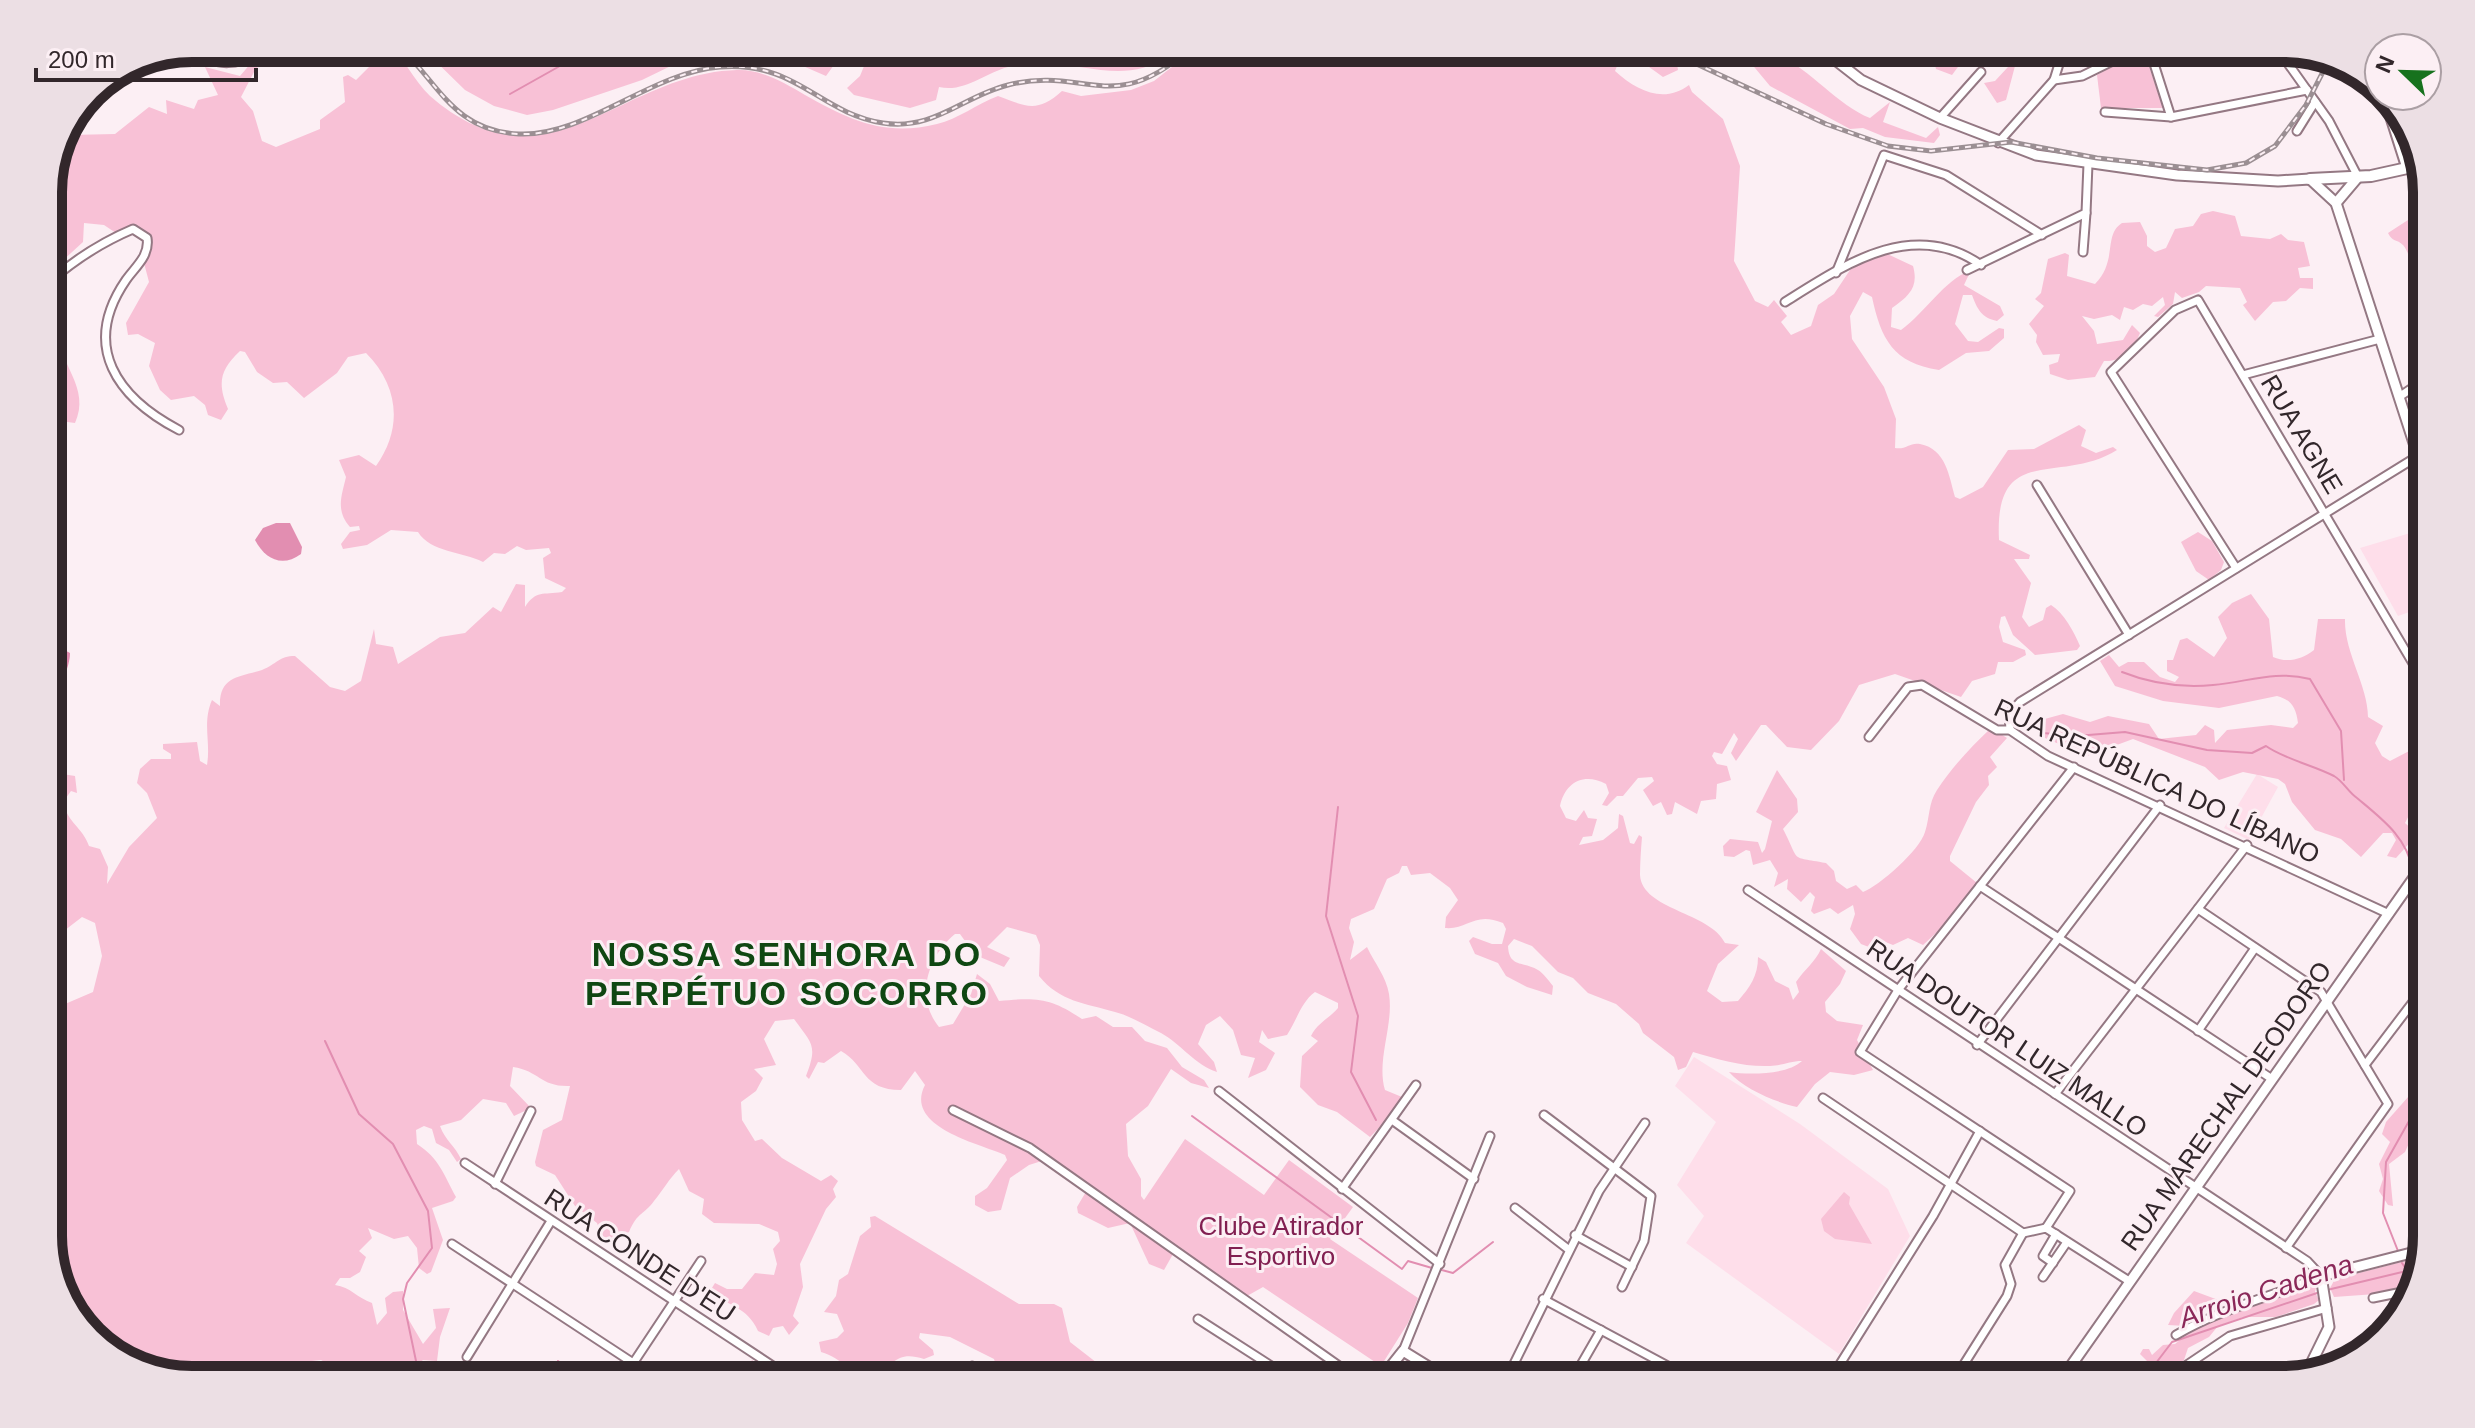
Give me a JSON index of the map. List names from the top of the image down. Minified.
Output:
{"streets":{"street":["RUA AGNE","RUA REPÚBLICA DO LÍBANO","RUA DOUTOR LUIZ MALLO","RUA MARECHAL DEODORO","RUA CONDE D'EU"]},"crossings":[["RUA REPÚBLICA DO LÍBANO","RUA MARECHAL DEODORO"],["RUA DOUTOR LUIZ MALLO","RUA MARECHAL DEODORO"]],"districts":["NOSSA SENHORA DO PERPÉTUO SOCORRO"],"water":["Arroio Cadena"],"parks":["Clube Atirador Esportivo"],"scale_bar":"200 m","north":"top left"}
